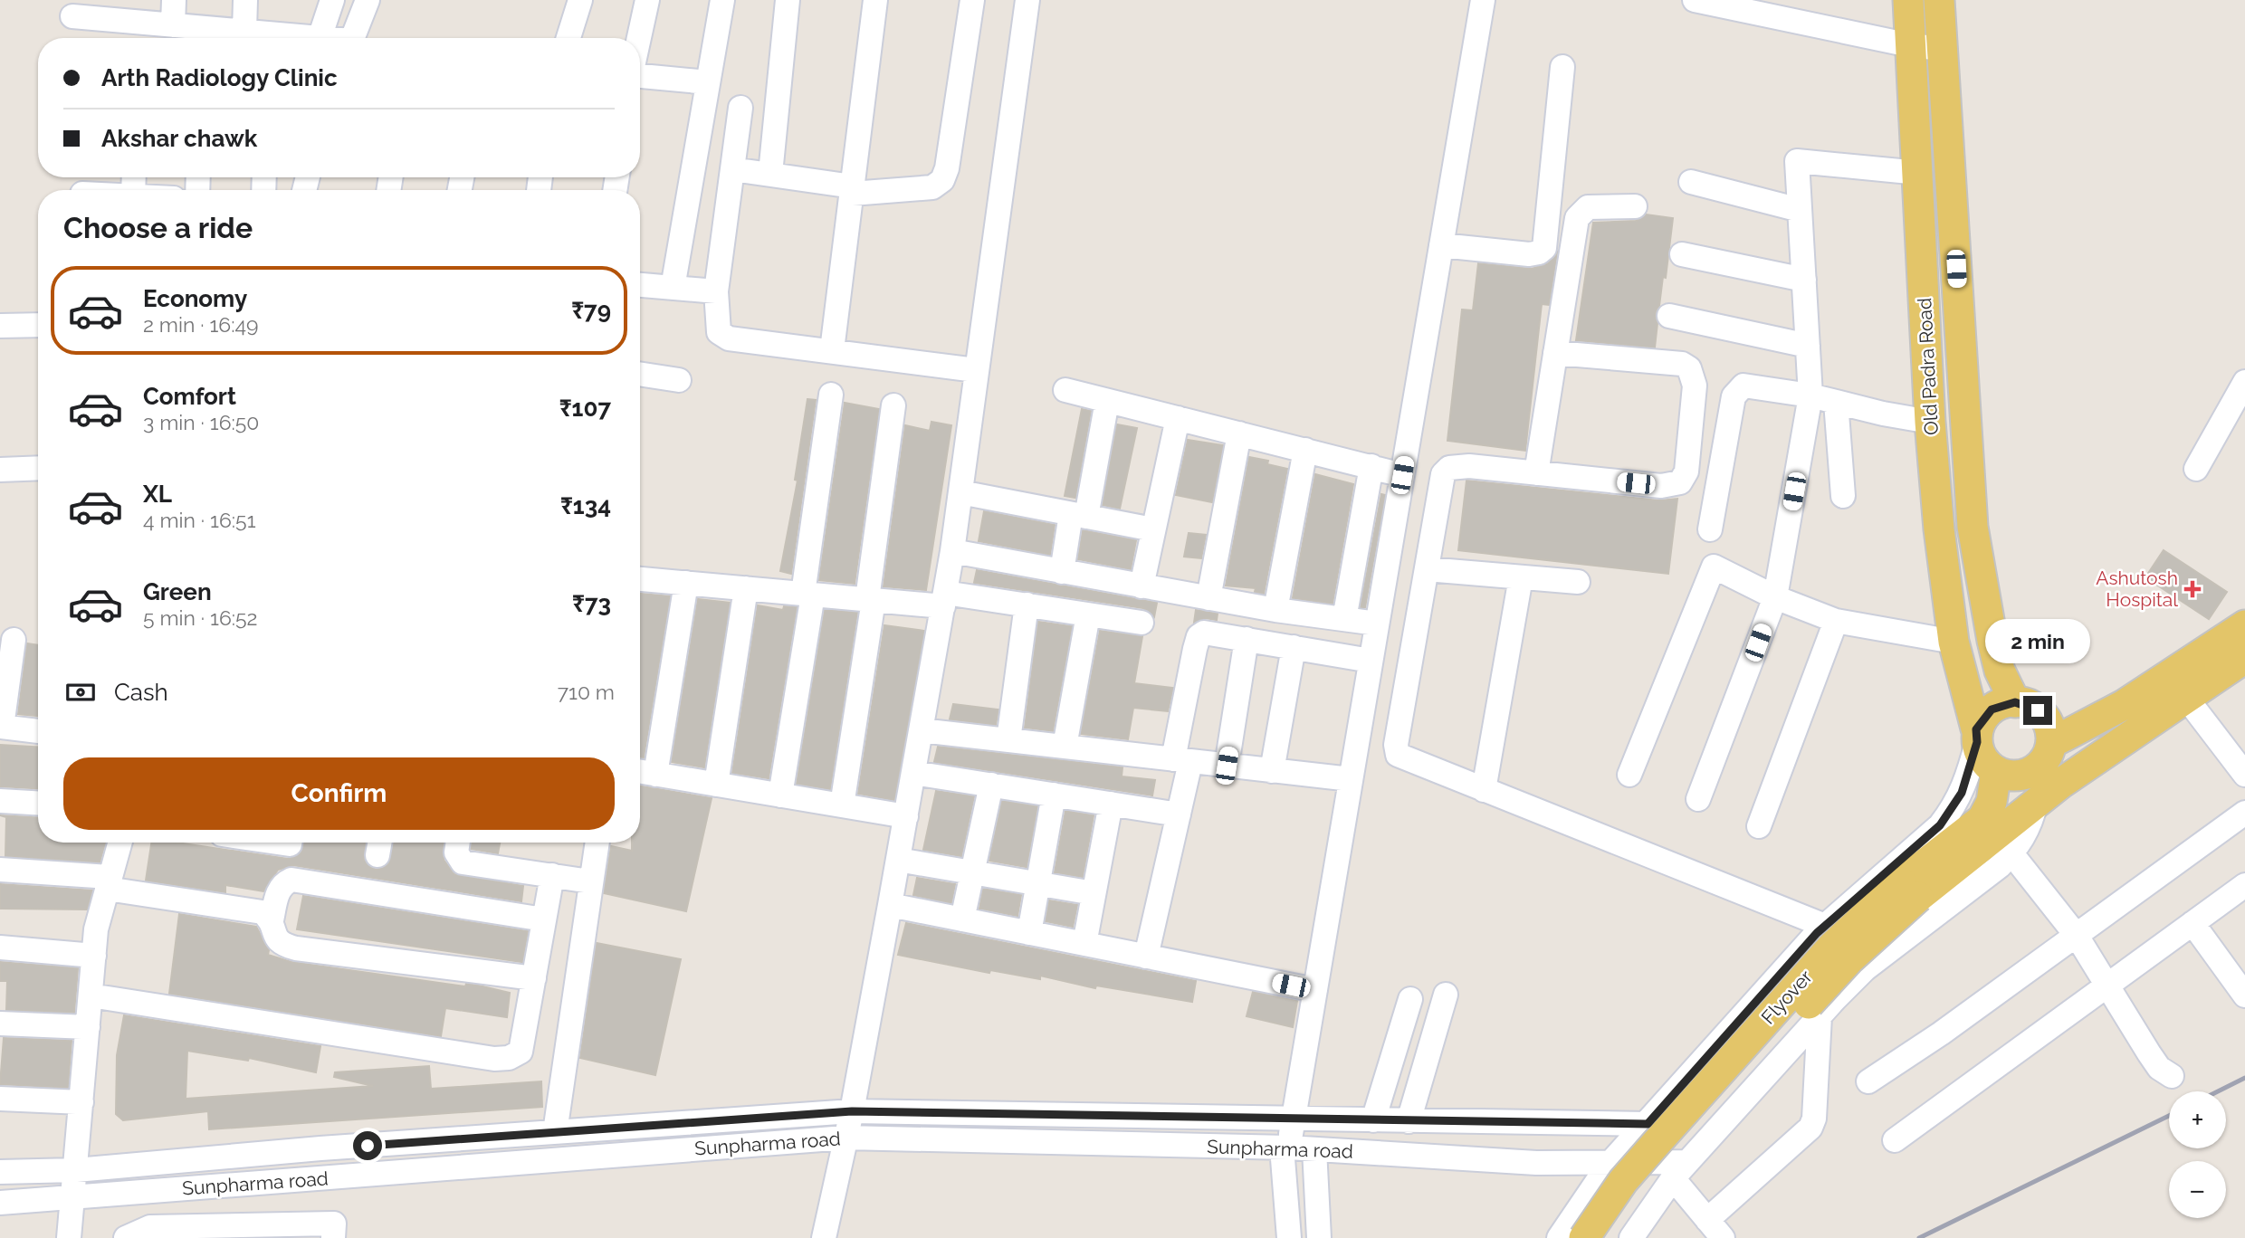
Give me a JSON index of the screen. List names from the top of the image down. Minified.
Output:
{"streets":{"main road":["Old Padra Road","Flyover"],"street":["Sunpharma road"]},"crossings":[["Old Padra Road","Flyover"]],"places":{"health":["Ashutosh Hospital"]},"page":{"banner":["Arth Radiology Clinic","Akshar chawk"],"heading":"Choose a ride","list":[{"name":"Economy","note":"2 min · 16:49","value":"₹79"},{"name":"Comfort","note":"3 min · 16:50","value":"₹107"},{"name":"XL","note":"4 min · 16:51","value":"₹134"},{"name":"Green","note":"5 min · 16:52","value":"₹73"}],"bubble":"2 min","pay":["Cash","710 m"],"buttons":"Confirm","map_buttons":["+","−"]}}
